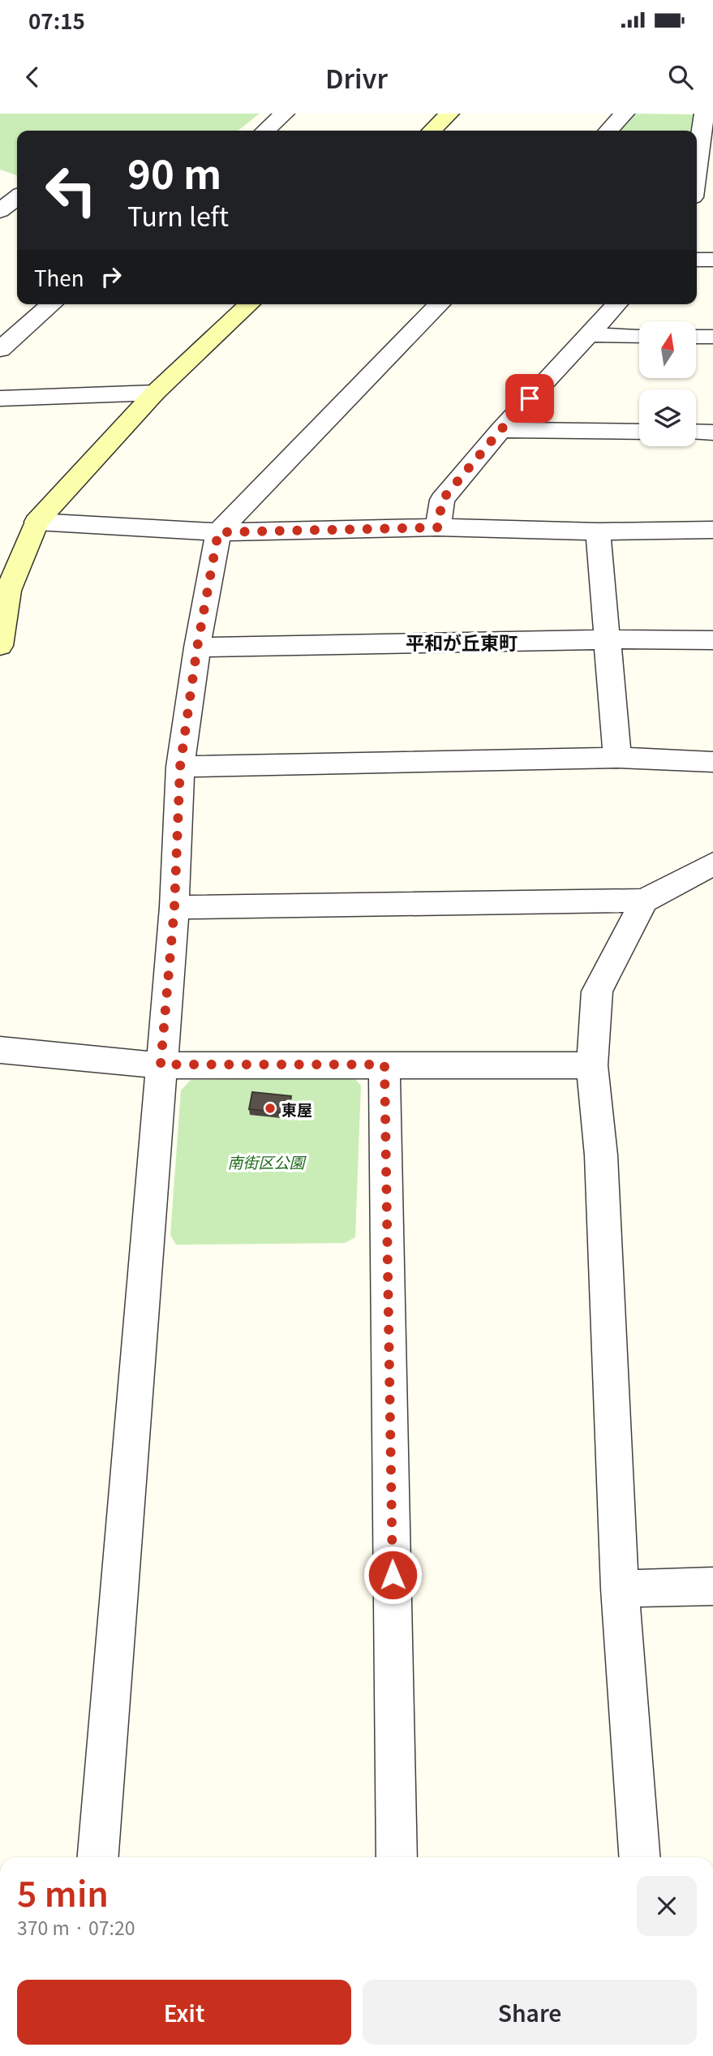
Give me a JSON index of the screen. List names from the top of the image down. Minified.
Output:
{"districts":["平和が丘東町"],"parks":["南街区公園"],"places":["東屋"],"north":"top","page":{"status":"07:15","header":"Drivr","turn":["90 m","Turn left"],"then":"Then","heading":["5 min","370 m · 07:20"],"buttons":["Exit","Share"]}}
